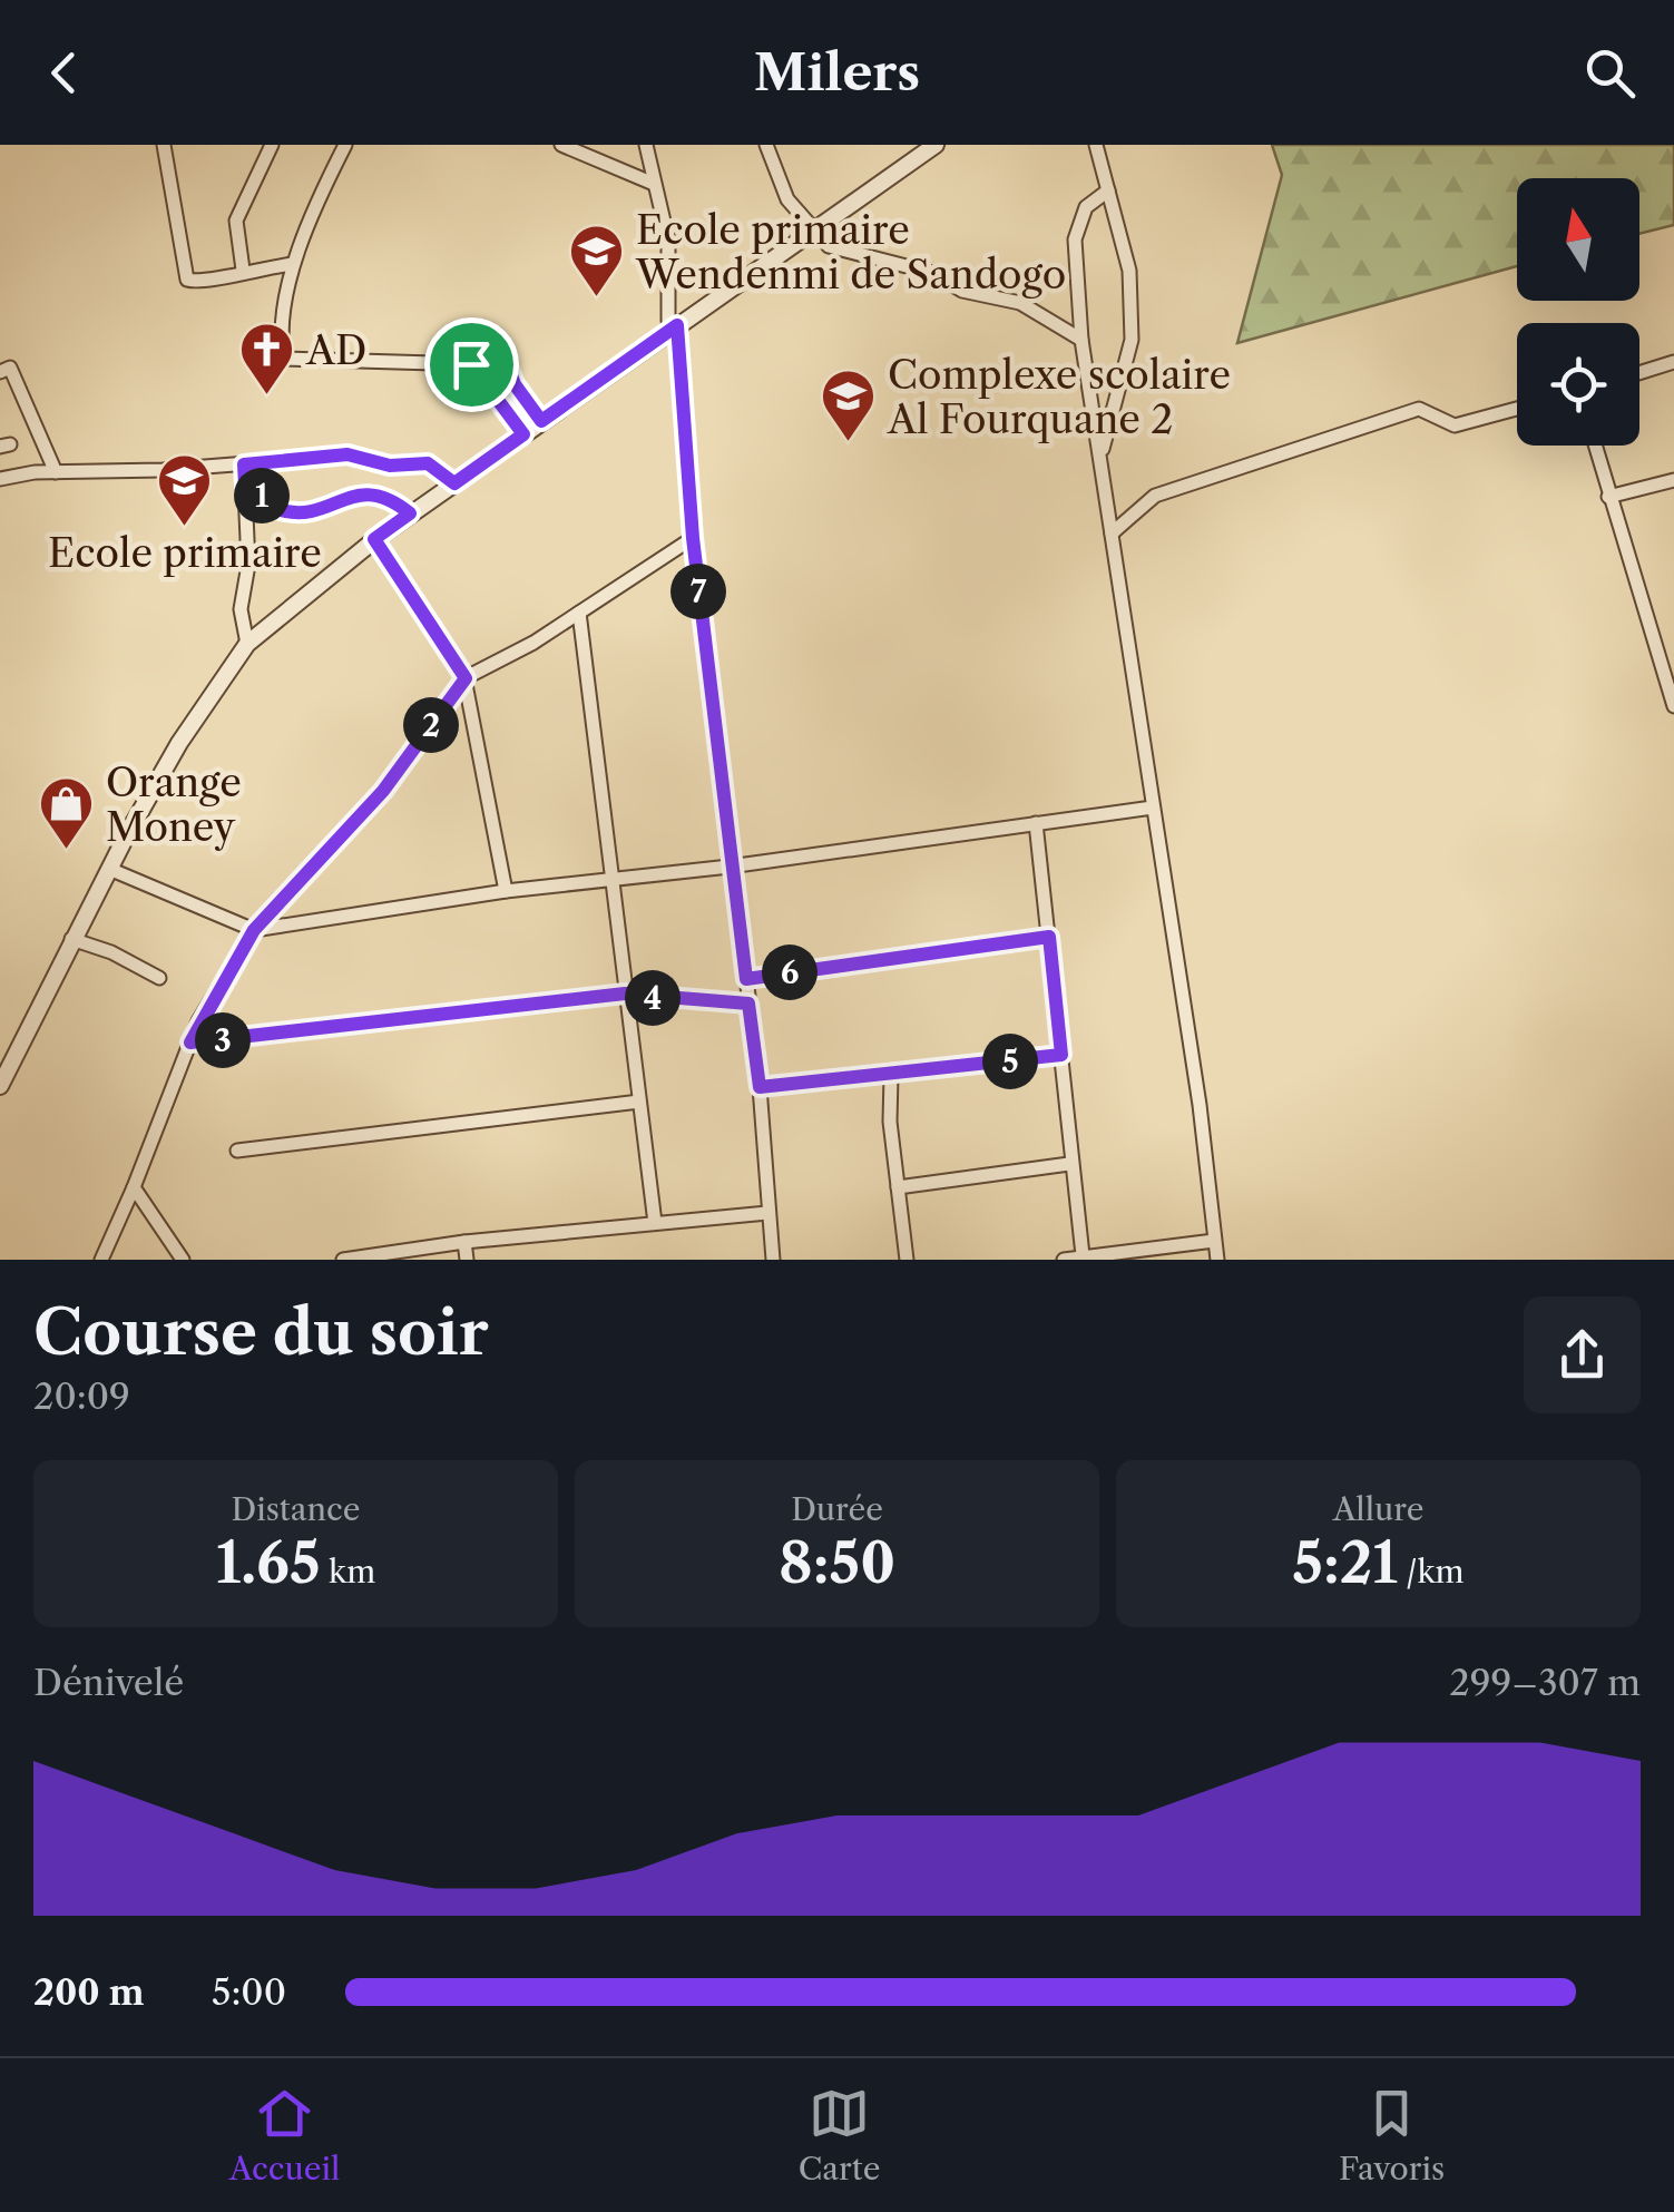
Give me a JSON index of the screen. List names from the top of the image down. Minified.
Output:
{"places":{"school or university":["Ecole primaire Wendenmi de Sandogo","Complexe scolaire Al Fourquane 2","Ecole primaire"],"church":["AD"],"shop":["Orange Money"]},"north":"top","page":{"header":"Milers","pins":["1","7","2","6","4","3","5"],"heading":["Course du soir","20:09"],"stats":[["Distance","1.65 km"],["Durée","8:50"],["Allure","5:21 /km"]],"chart":["Dénivelé","299–307 m"],"list":[{"name":"200 m","note":"5:00"}],"tabs":["Accueil","Carte","Favoris"]}}
